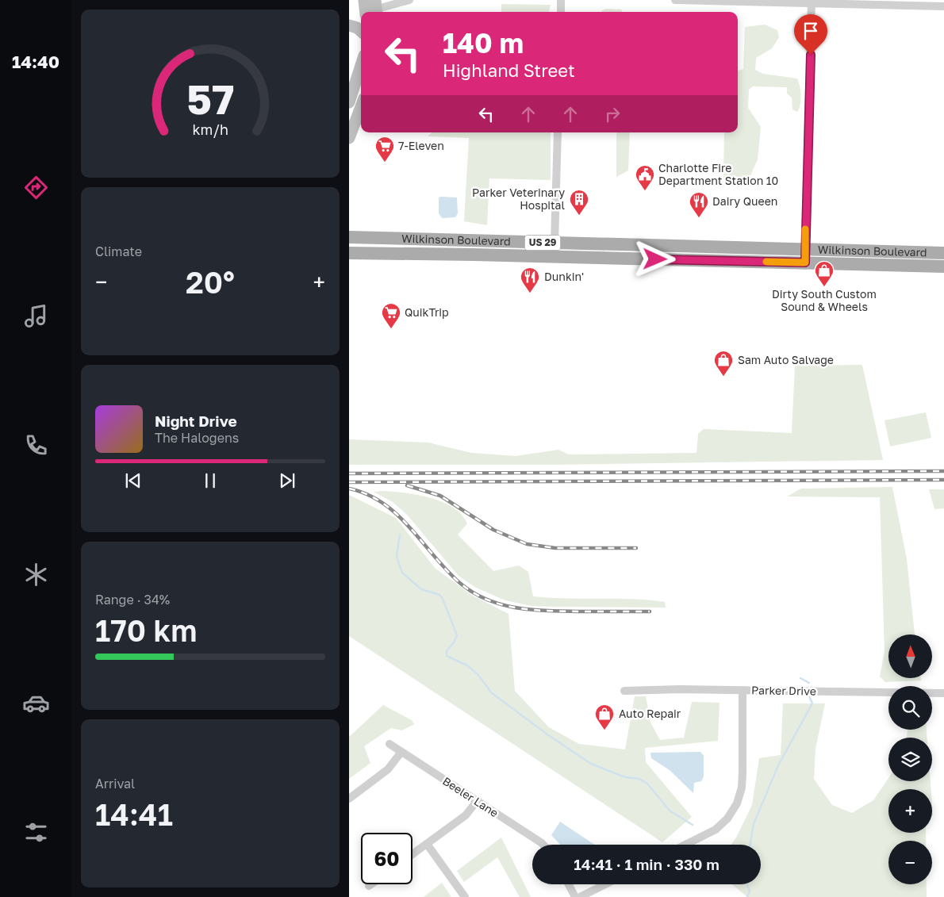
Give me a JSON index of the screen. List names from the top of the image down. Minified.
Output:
{"streets":{"main road":["Wilkinson Boulevard","US 29"],"street":["Parker Drive","Beeler Lane"]},"places":{"supermarket":["7-Eleven","QuikTrip"],"public building":["Charlotte Fire Department Station 10"],"building":["Parker Veterinary Hospital"],"restaurant":["Dairy Queen","Dunkin'"],"shop":["Dirty South Custom Sound & Wheels","Sam Auto Salvage","Auto Repair"]},"north":"top","page":{"tabs":"14:40","turn":["140 m","Highland Street"],"tile":["Climate",["Range · 34%","170 km"],["Arrival","14:41"]],"heat":["−","20°","+"],"song":["Night Drive","The Halogens"],"map_buttons":["+","−"],"limit":"60","trip":"14:41 · 1 min · 330 m","gauge":["57","km/h"]}}
